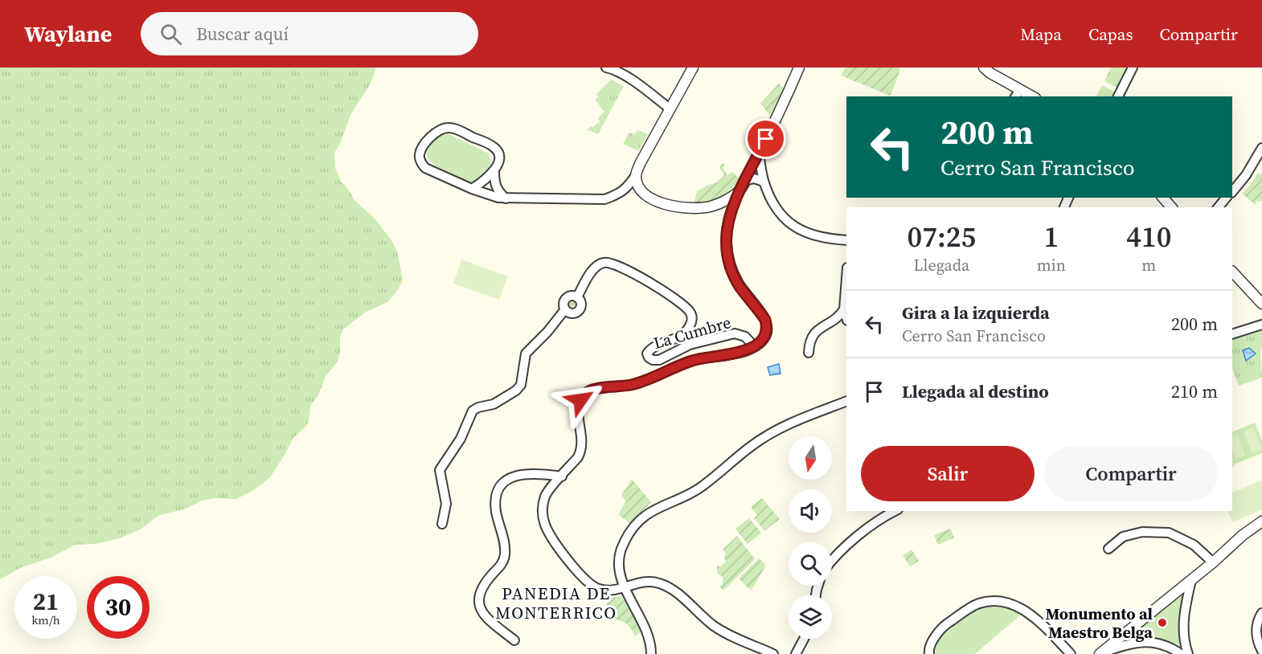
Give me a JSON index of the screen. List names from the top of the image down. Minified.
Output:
{"streets":{"street":["La Cumbre"]},"districts":["PANEDIA DE MONTERRICO"],"places":["Monumento al Maestro Belga"],"north":"bottom","page":{"header":"Waylane","search":"Buscar aquí","nav":["Mapa","Capas","Compartir"],"turn":["200 m","Cerro San Francisco"],"eta":["07:25","Llegada","1","min","410","m"],"list":[{"name":"Gira a la izquierda","note":"Cerro San Francisco","value":"200 m"},{"name":"Llegada al destino","value":"210 m"}],"buttons":["Salir","Compartir"],"speed":"21 km/h","limit":"30"}}
